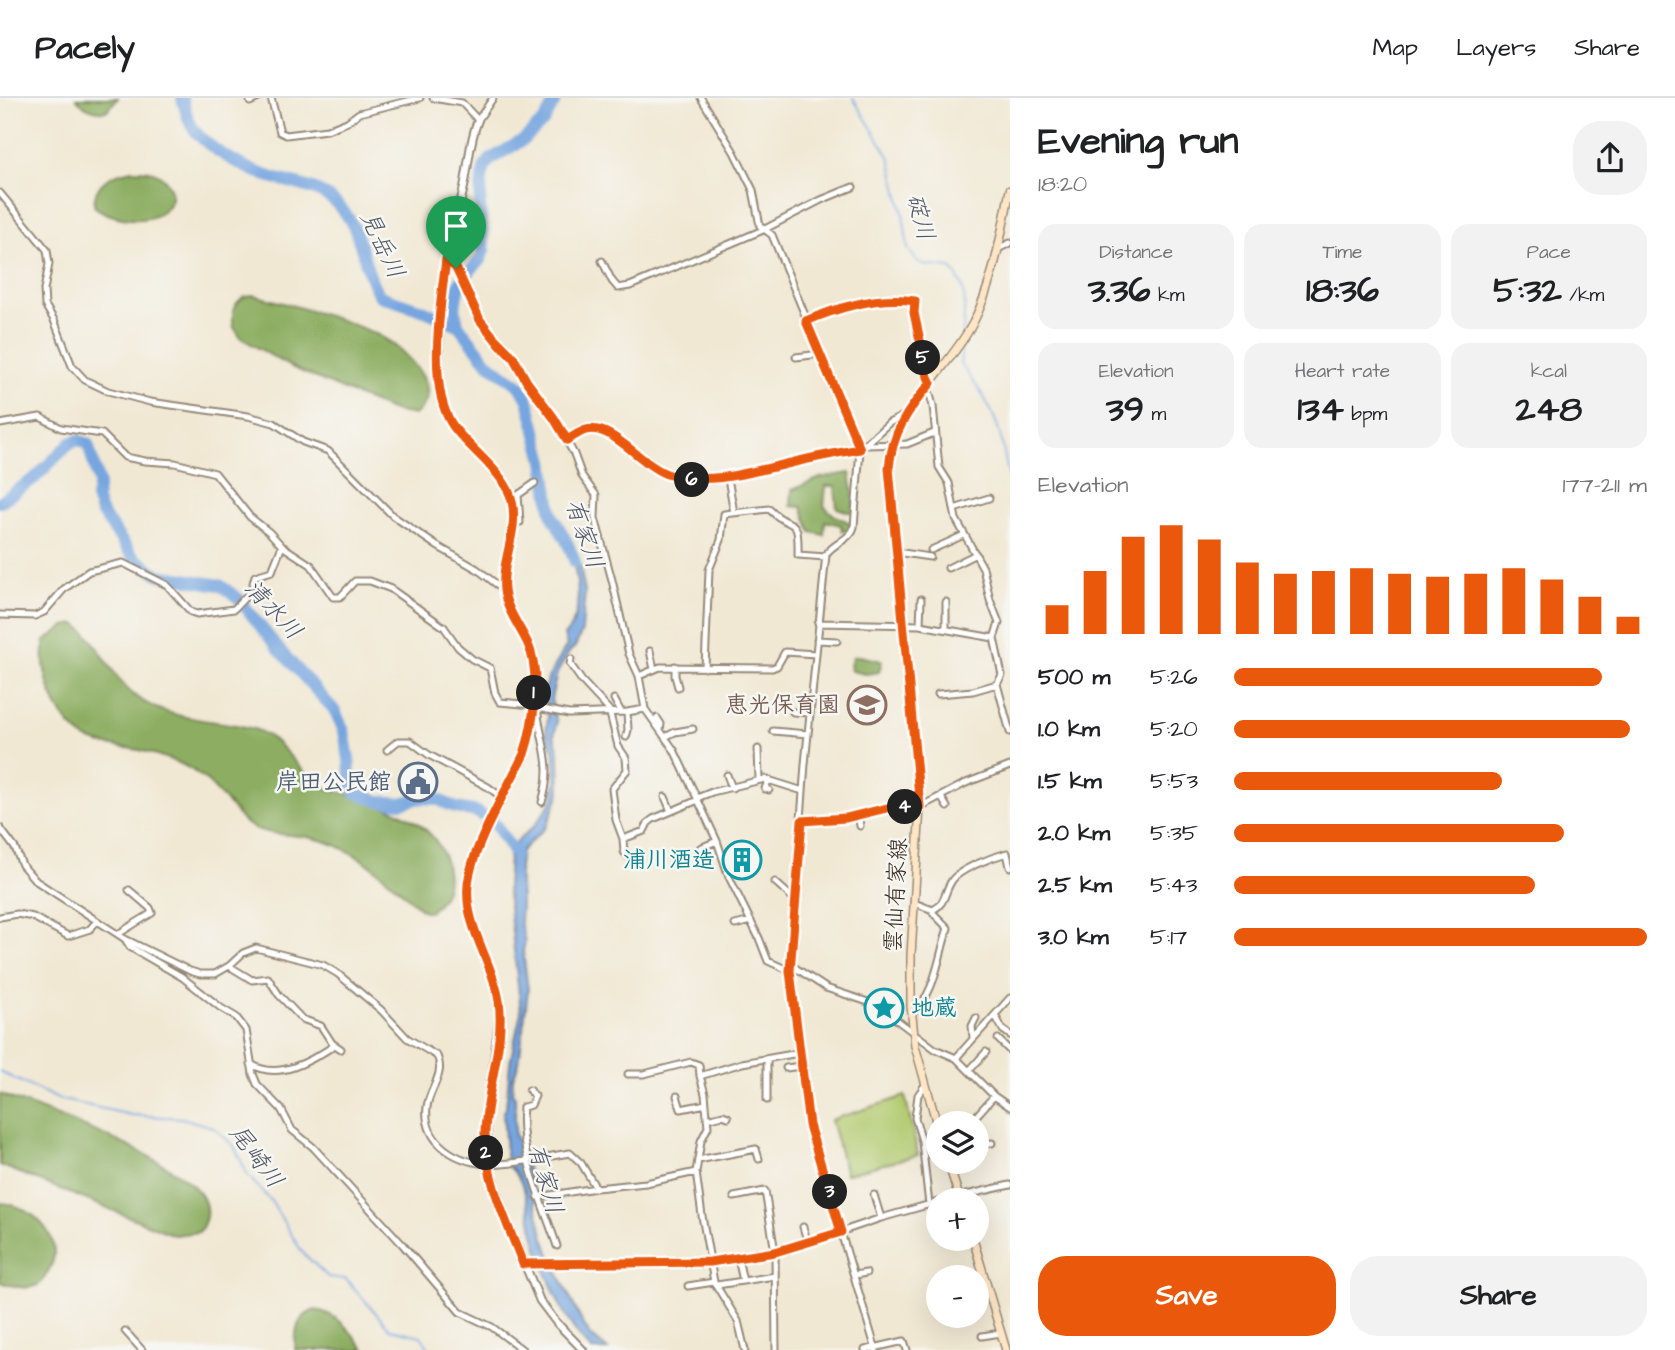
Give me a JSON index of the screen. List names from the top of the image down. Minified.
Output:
{"streets":{"main road":["雲仙有家線"]},"water":["碇川","見岳川","有家川","清水川","尾崎川"],"places":{"school or university":["恵光保育園"],"public building":["岸田公民館"],"building":["浦川酒造"],"place":["地蔵"]},"page":{"header":"Pacely","nav":["Map","Layers","Share"],"heading":["Evening run","18:20"],"stats":[["Distance","3.36 km"],["Time","18:36"],["Pace","5:32 /km"],["Elevation","39 m"],["Heart rate","134 bpm"],["kcal","248"]],"pins":["5","6","1","4","2","3"],"chart":["Elevation","177–211 m"],"list":[{"name":"500 m","note":"5:26"},{"name":"1.0 km","note":"5:20"},{"name":"1.5 km","note":"5:53"},{"name":"2.0 km","note":"5:35"},{"name":"2.5 km","note":"5:43"},{"name":"3.0 km","note":"5:17"}],"map_buttons":["+","−"],"buttons":["Save","Share"]}}
